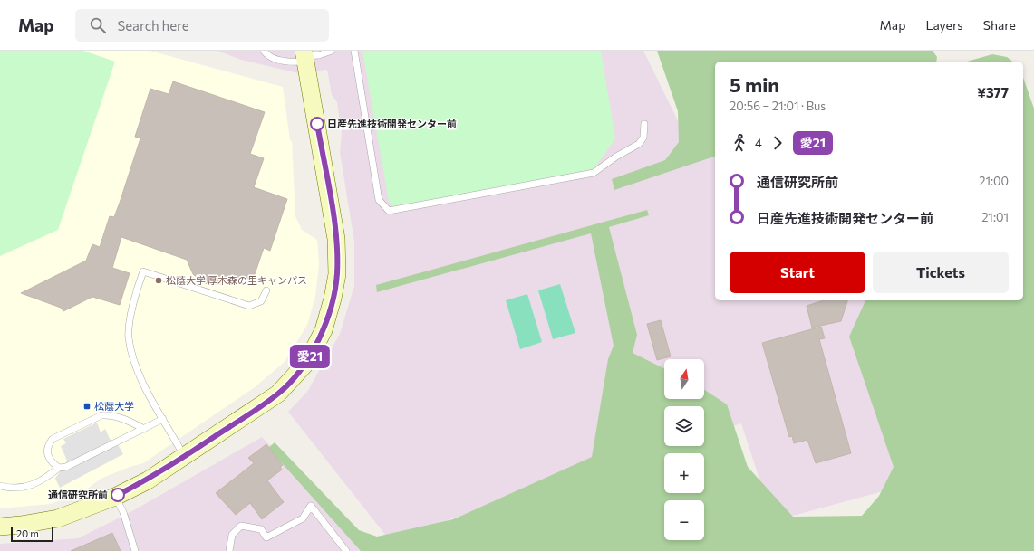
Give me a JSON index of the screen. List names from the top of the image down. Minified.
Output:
{"places":{"other":["日産先進技術開発センター前","松蔭大学 厚木森の里キャンパス","通信研究所前"],"transit":["松蔭大学"]},"lines":["bus line 愛21"],"scale_bar":"20 m","north":"top","page":{"header":"Map","search":"Search here","nav":["Map","Layers","Share"],"on_map":"愛21","heading":["5 min","20:56 – 21:01 · Bus","¥377"],"legs":["4","愛21"],"list":[{"name":"通信研究所前","value":"21:00"},{"name":"日産先進技術開発センター前","value":"21:01"}],"buttons":["Start","Tickets"],"map_buttons":["+","−"],"scale":"20 m"}}
